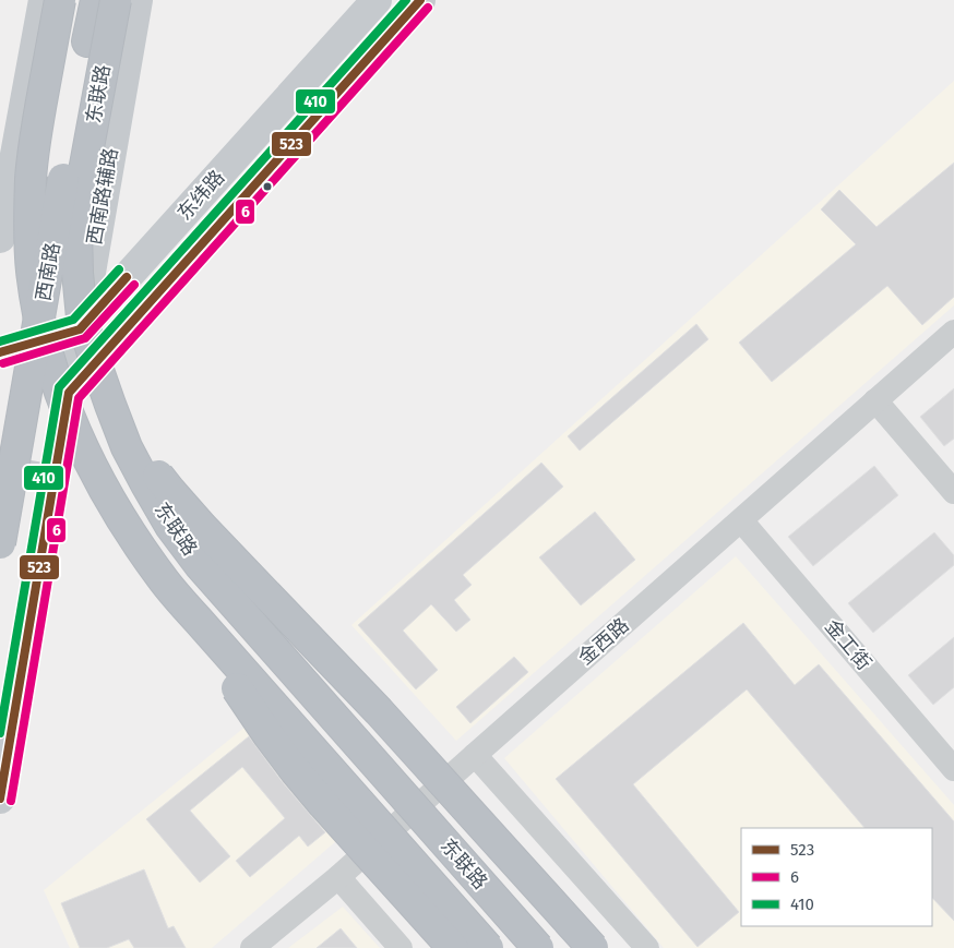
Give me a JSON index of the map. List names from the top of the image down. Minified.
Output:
{"streets":{"highway":["东联路","西南路"],"main road":["东纬路","西南路辅路"],"street":["金西路","金工街"]},"crossings":[["东纬路","西南路辅路"],["金西路","金工街"]],"lines":["transit line 523","transit line 410","transit line 6"],"legend":["523","6","410"]}
